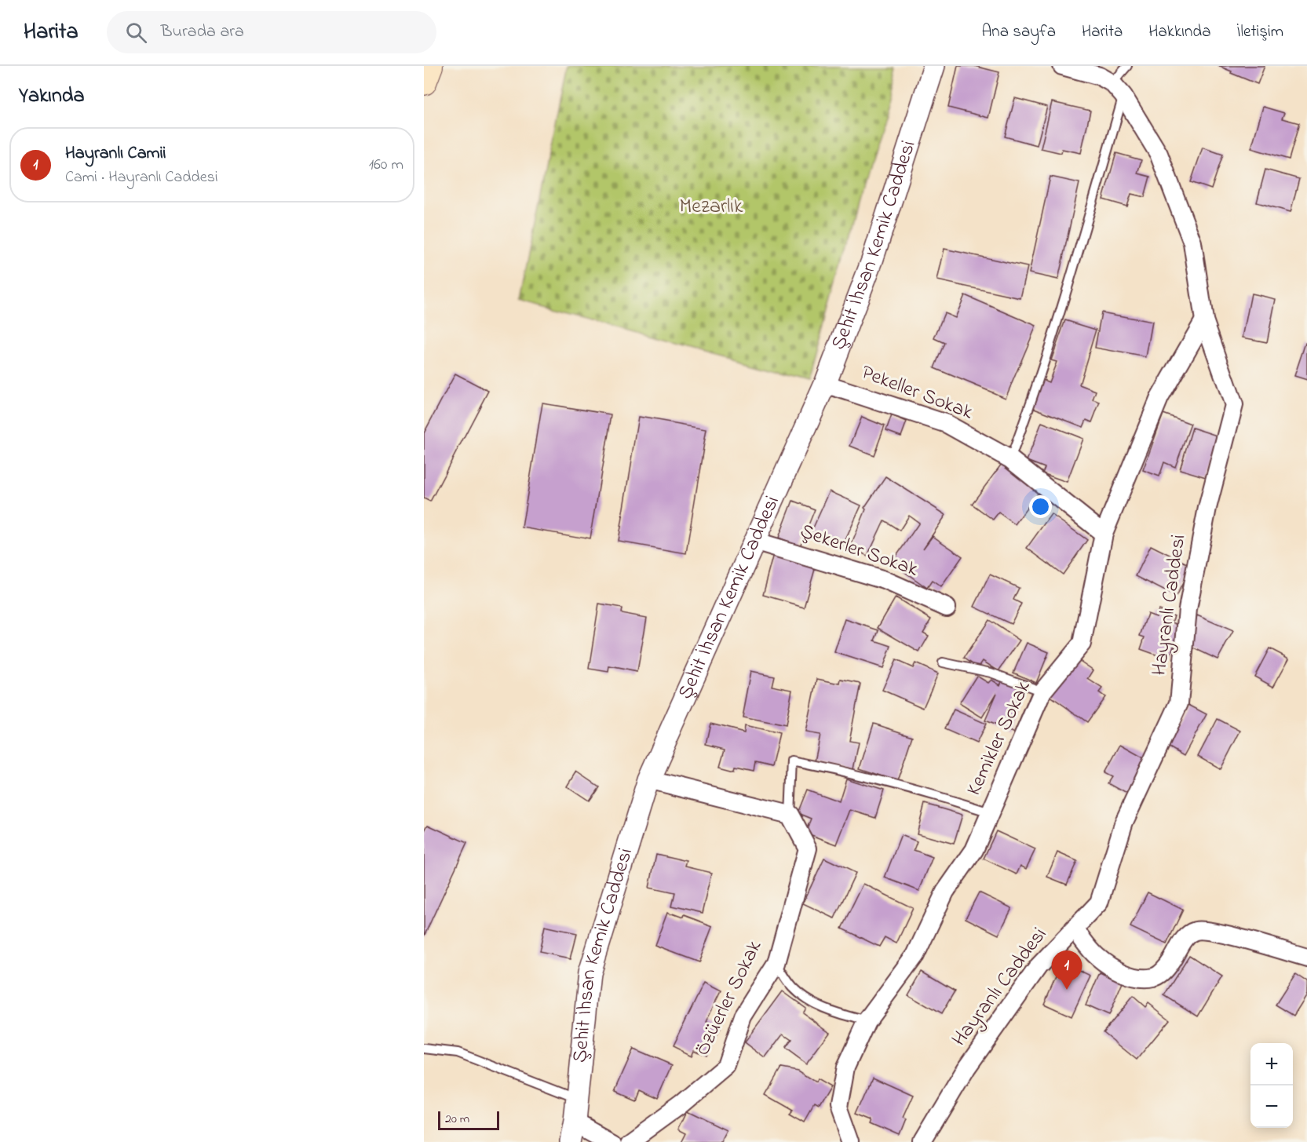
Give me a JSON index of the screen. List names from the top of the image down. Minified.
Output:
{"streets":{"street":["Şehit İhsan Kemik Caddesi","Pekeller Sokak","Şekerler Sokak","Hayranlı Caddesi","Kemikler Sokak","Özüerler Sokak"]},"crossings":[["Şehit İhsan Kemik Caddesi","Pekeller Sokak"],["Şehit İhsan Kemik Caddesi","Şekerler Sokak"],["Pekeller Sokak","Kemikler Sokak"],["Hayranlı Caddesi","Kemikler Sokak"]],"parks":["Mezarlık"],"scale_bar":"20 m","page":{"header":"Harita","search":"Burada ara","nav":["Ana sayfa","Harita","Hakkında","İletişim"],"heading":"Yakında","list":[{"mark":"1","name":"Hayranlı Camii","note":"Cami · Hayranlı Caddesi","value":"160 m"}],"pins":"1","map_buttons":["+","−"],"scale":"20 m"}}
